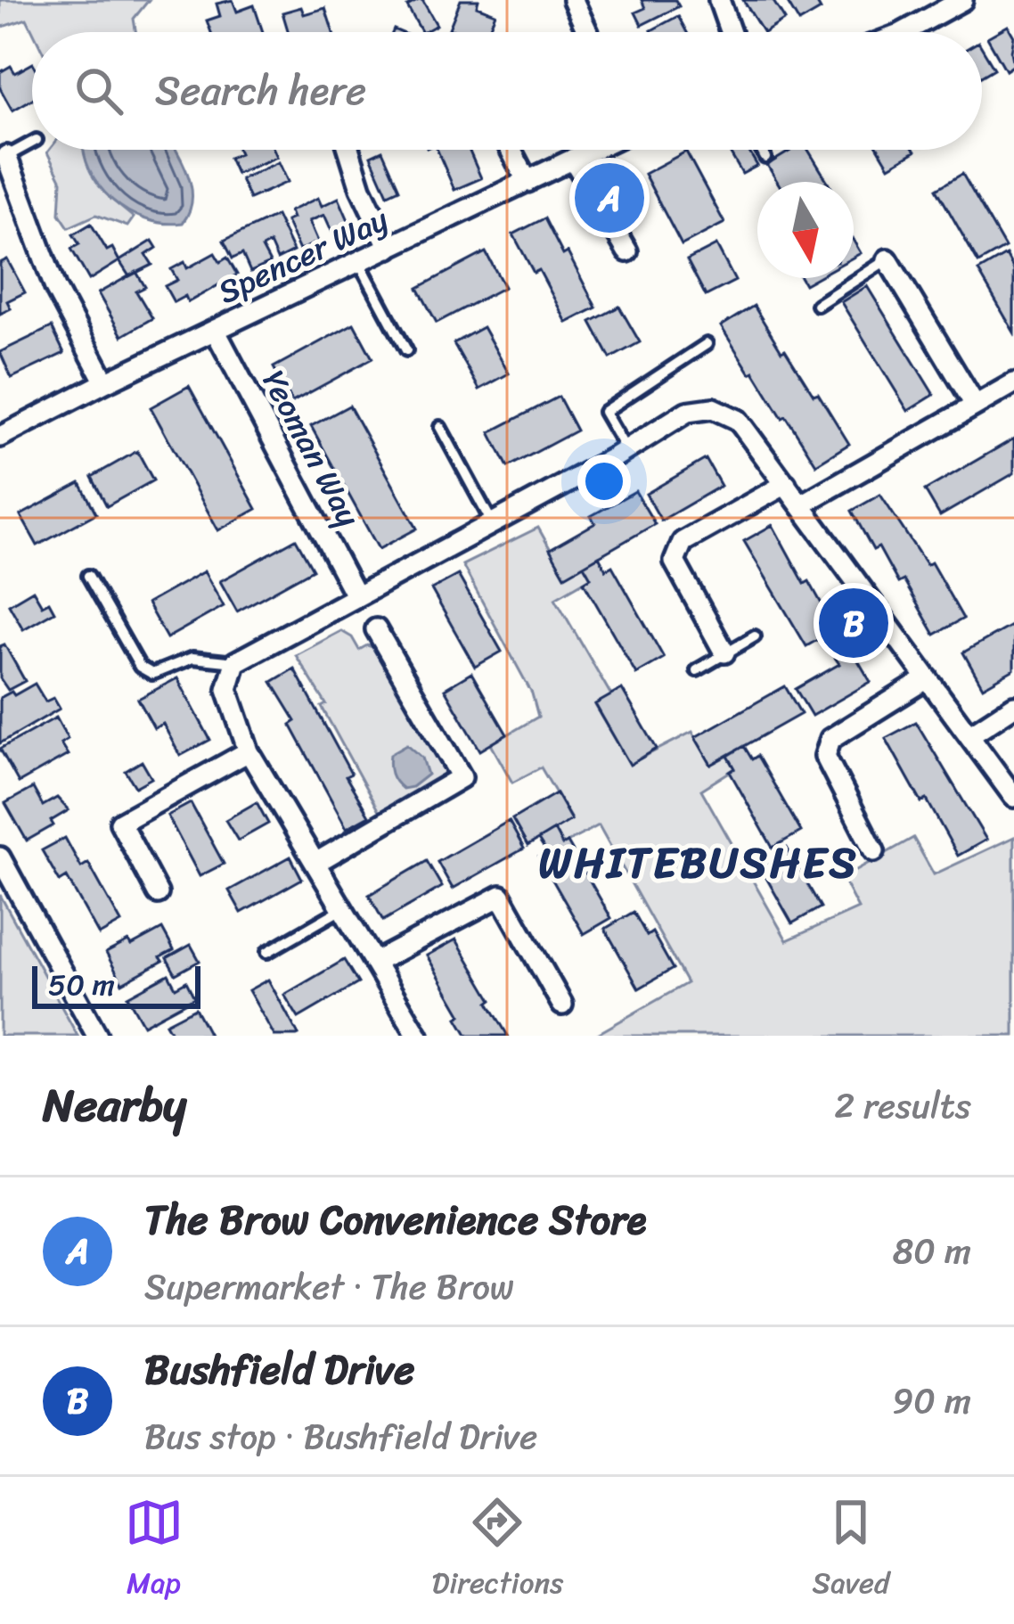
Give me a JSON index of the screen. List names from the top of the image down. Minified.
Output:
{"streets":{"street":["Spencer Way","Yeoman Way"]},"crossings":[["Spencer Way","Yeoman Way"]],"districts":["WHITEBUSHES"],"scale_bar":"50 m","north":"bottom","page":{"search":"Search here","pins":["A","B"],"scale":"50 m","heading":["Nearby","2 results"],"list":[{"mark":"A","name":"The Brow Convenience Store","note":"Supermarket · The Brow","value":"80 m"},{"mark":"B","name":"Bushfield Drive","note":"Bus stop · Bushfield Drive","value":"90 m"}],"nav":["Map","Directions","Saved"]}}
